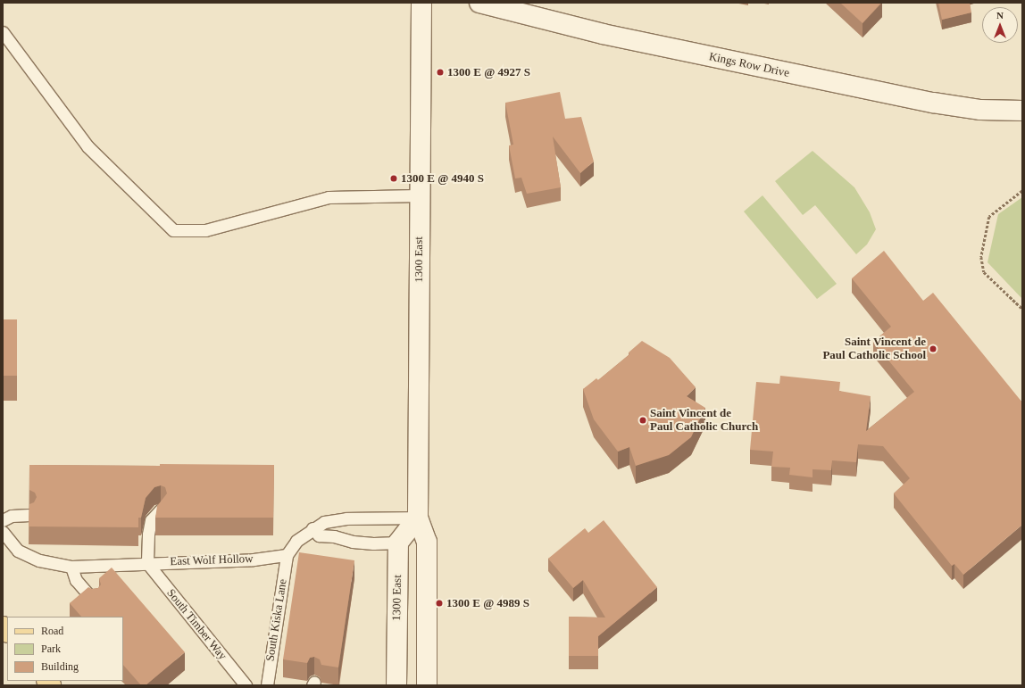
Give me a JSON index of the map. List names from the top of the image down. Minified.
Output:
{"streets":{"main road":["Kings Row Drive","1300 East"],"lane":["East Wolf Hollow","South Kiska Lane","South Timber Way"]},"crossings":[["East Wolf Hollow","South Kiska Lane"],["East Wolf Hollow","South Timber Way"]],"places":["1300 E @ 4927 S","1300 E @ 4940 S","Saint Vincent de Paul Catholic School","Saint Vincent de Paul Catholic Church","1300 E @ 4989 S"],"legend":["Road","Park","Building"],"north":"top"}
